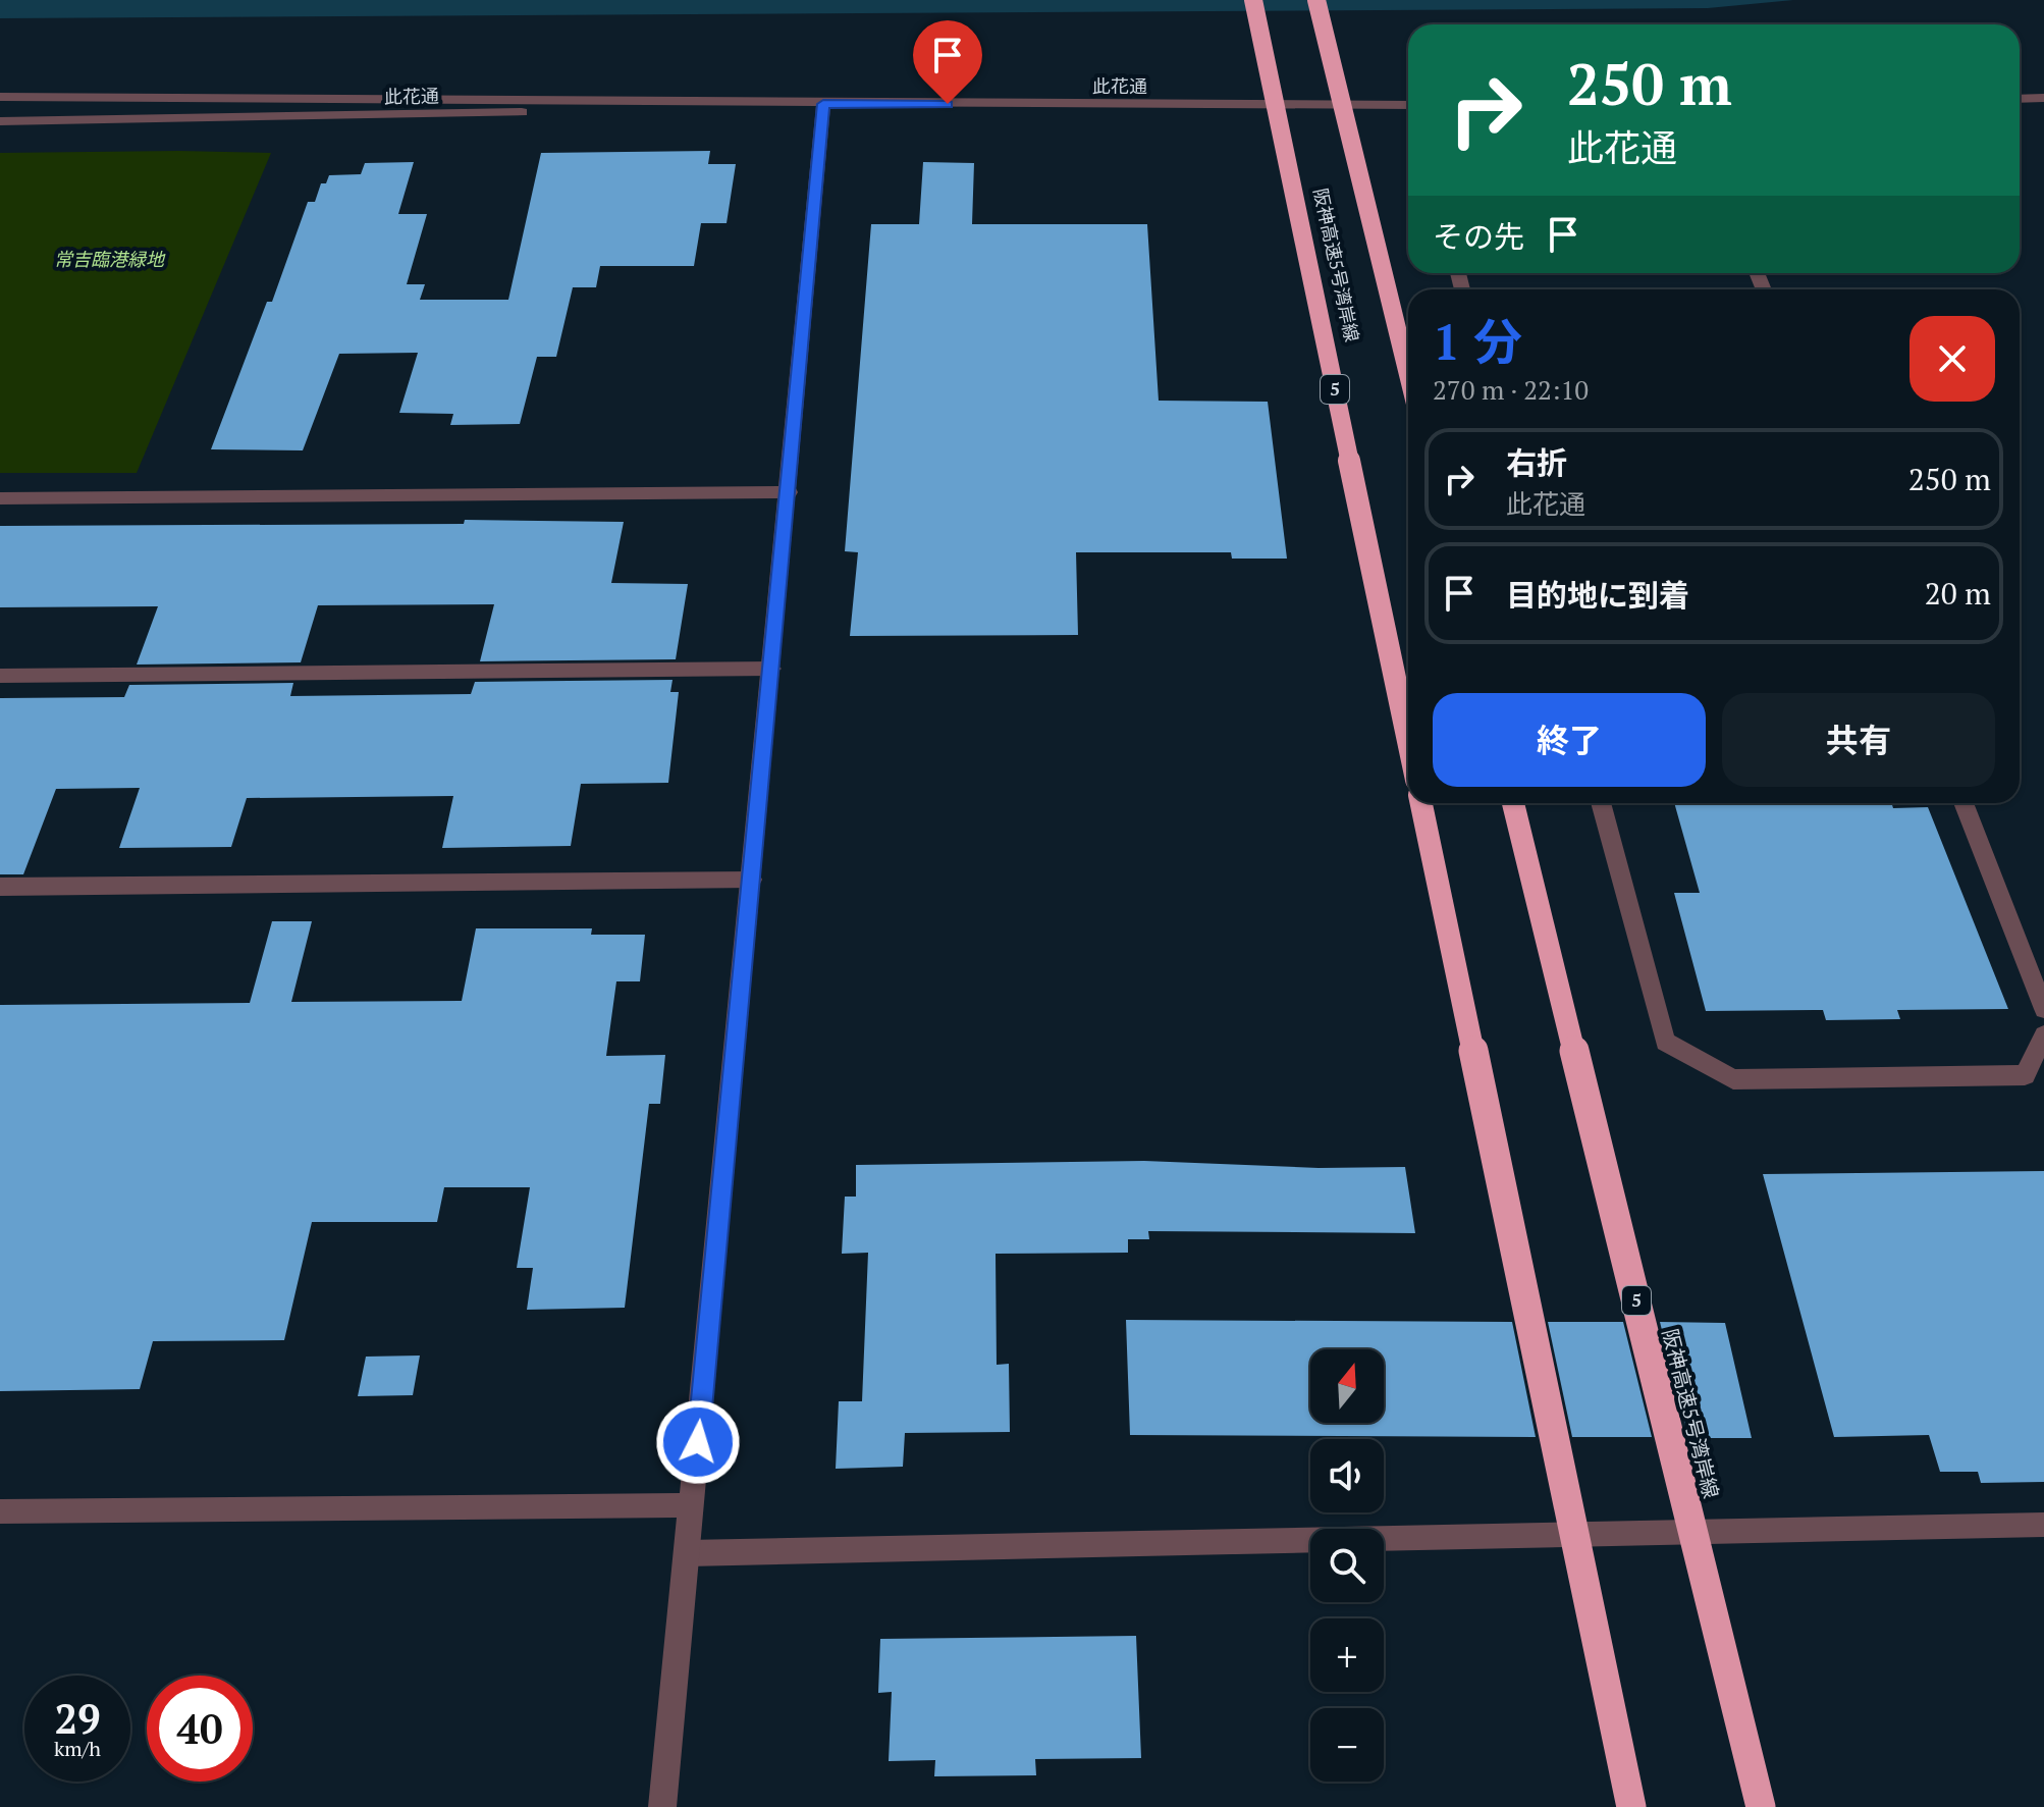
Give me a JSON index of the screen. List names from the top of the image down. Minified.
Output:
{"streets":{"highway":["阪神高速5号湾岸線","5"],"street":["此花通"]},"parks":["常吉臨港緑地"],"north":"top","page":{"turn":["250 m","此花通"],"then":"その先","heading":["1 分","270 m · 22:10"],"list":[{"name":"右折","note":"此花通","value":"250 m"},{"name":"目的地に到着","value":"20 m"}],"buttons":["終了","共有"],"map_buttons":["+","−"],"speed":"29 km/h","limit":"40"}}
